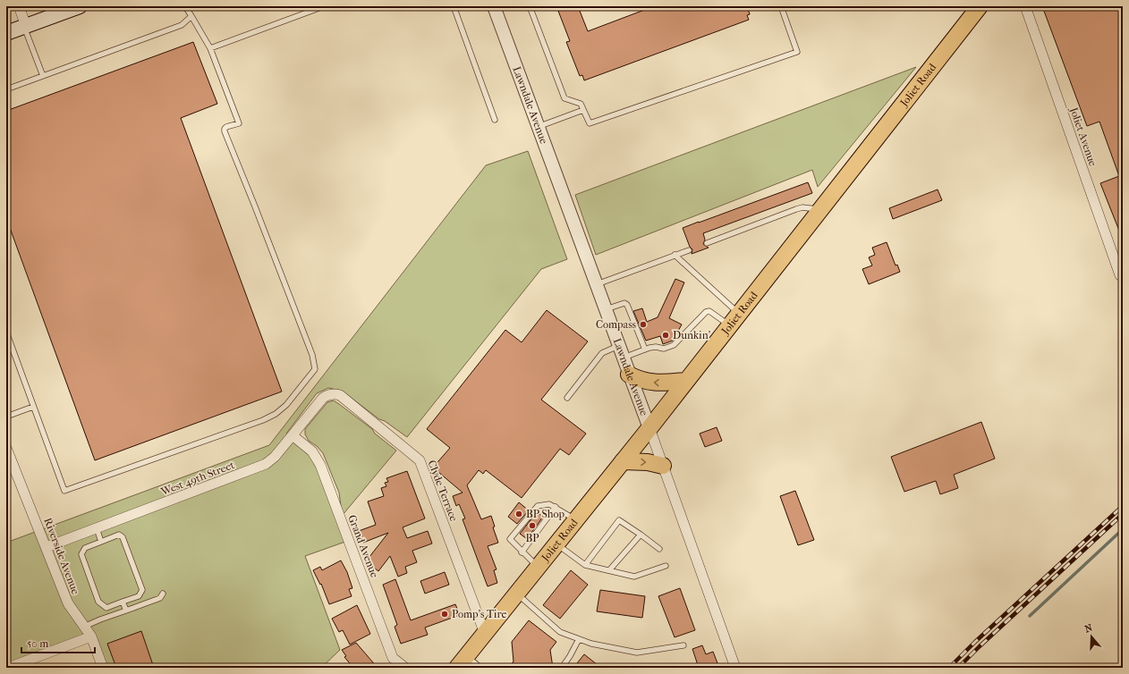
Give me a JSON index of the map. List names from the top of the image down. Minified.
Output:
{"streets":{"main road":["Joliet Road"],"street":["Lawndale Avenue","Joliet Avenue","West 49th Street","Clyde Terrace","Grand Avenue","Riverside Avenue"]},"crossings":[["Joliet Road","Lawndale Avenue"],["Joliet Road","Clyde Terrace"],["West 49th Street","Clyde Terrace"],["West 49th Street","Grand Avenue"],["West 49th Street","Riverside Avenue"]],"places":["Compass","Dunkin'","BP Shop","BP","Pomp's Tire"],"scale_bar":"50 m","north":"top"}
